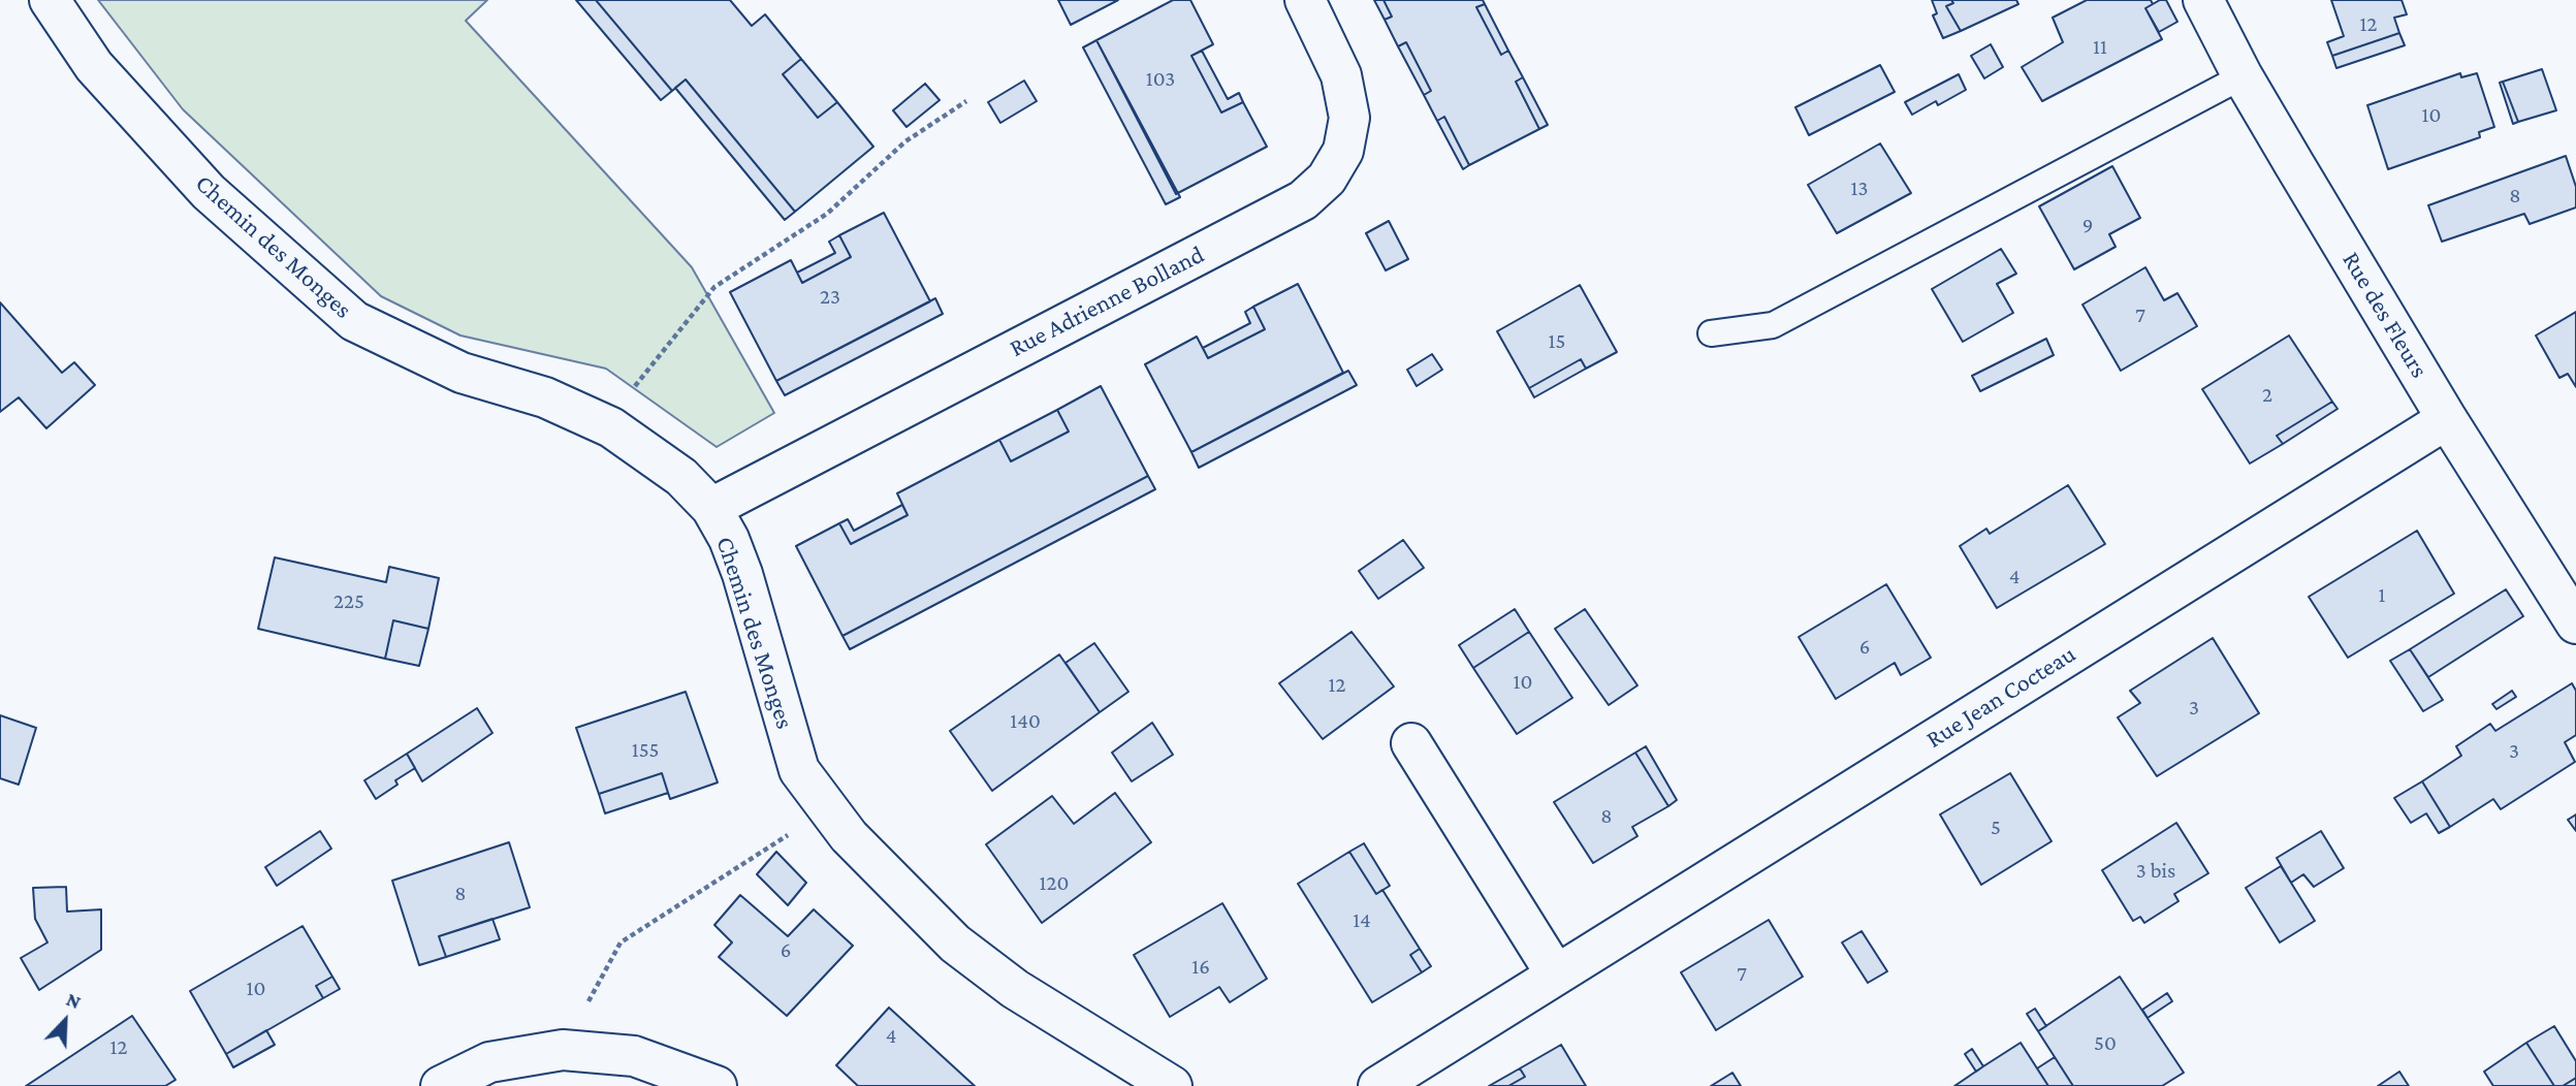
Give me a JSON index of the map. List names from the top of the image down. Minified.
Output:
{"streets":{"street":["Chemin des Monges","Rue Adrienne Bolland","Rue des Fleurs","Rue Jean Cocteau"]},"crossings":[["Chemin des Monges","Rue Adrienne Bolland"],["Rue des Fleurs","Rue Jean Cocteau"]],"house_numbers":["12","11","103","10","13","8","9","23","7","15","2","4","1","225","6","10","12","3","140","155","3","8","5","3 bis","120","8","14","6","16","7","10","4","50","12"],"north":"top right"}
